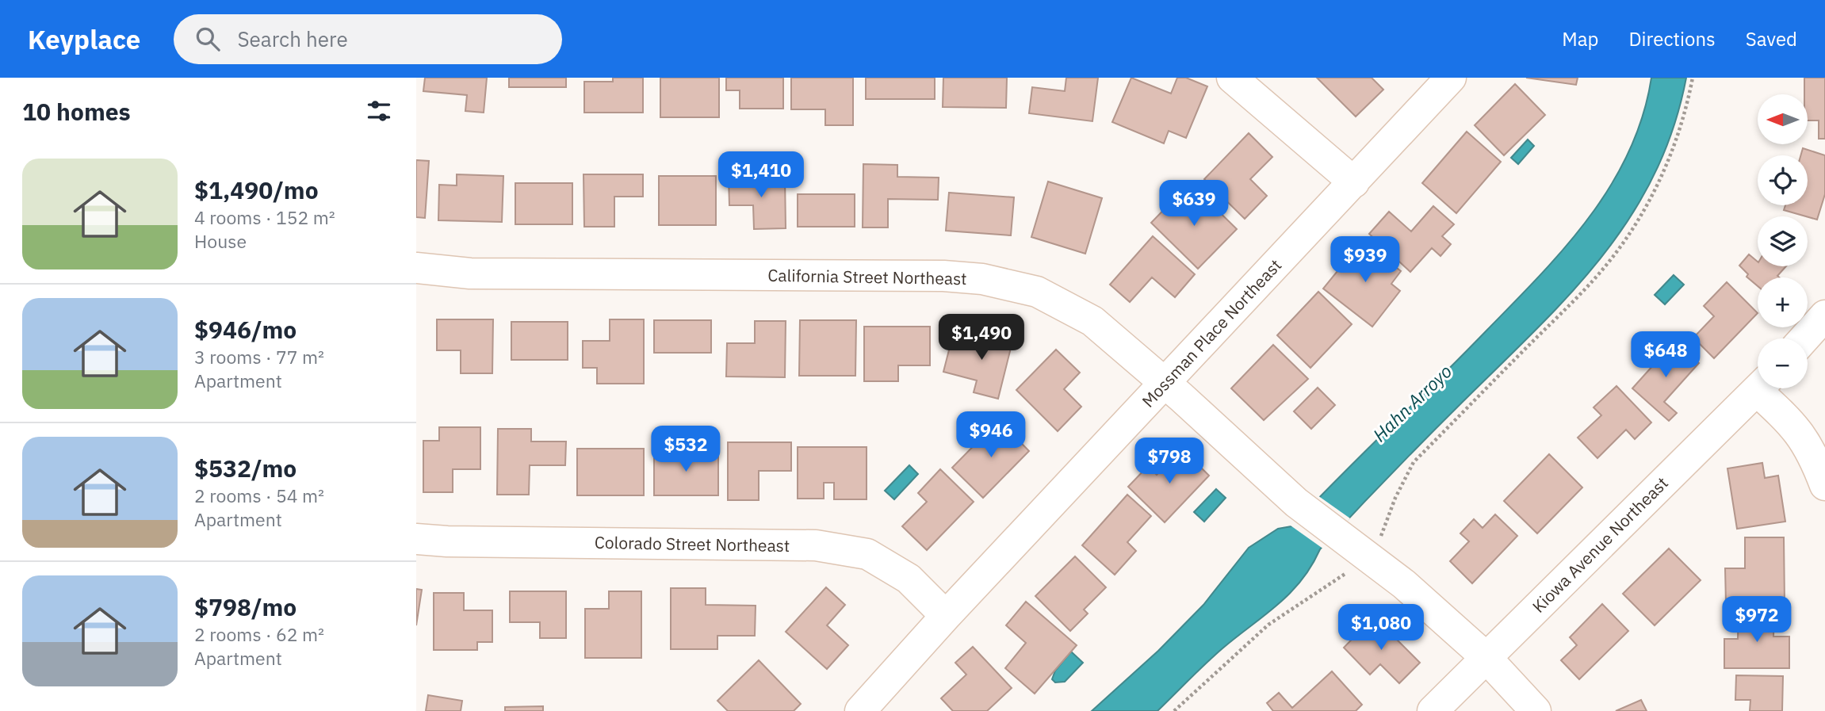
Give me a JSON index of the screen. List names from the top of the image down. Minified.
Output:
{"streets":{"street":["California Street Northeast","Mossman Place Northeast","Colorado Street Northeast","Kiowa Avenue Northeast"]},"crossings":[["California Street Northeast","Mossman Place Northeast"],["California Street Northeast","Kiowa Avenue Northeast"],["Mossman Place Northeast","Colorado Street Northeast"]],"water":["Hahn Arroyo"],"north":"left","page":{"header":"Keyplace","search":"Search here","nav":["Map","Directions","Saved"],"heading":"10 homes","map_buttons":["+","−"],"list":[{"name":"$1,490/mo","note":"4 rooms · 152 m² · House"},{"name":"$946/mo","note":"3 rooms · 77 m² · Apartment"},{"name":"$532/mo","note":"2 rooms · 54 m² · Apartment"},{"name":"$798/mo","note":"2 rooms · 62 m² · Apartment"}],"price":["$1,410","$639","$939","$1,490","$648","$946","$532","$798","$972","$1,080"]}}
